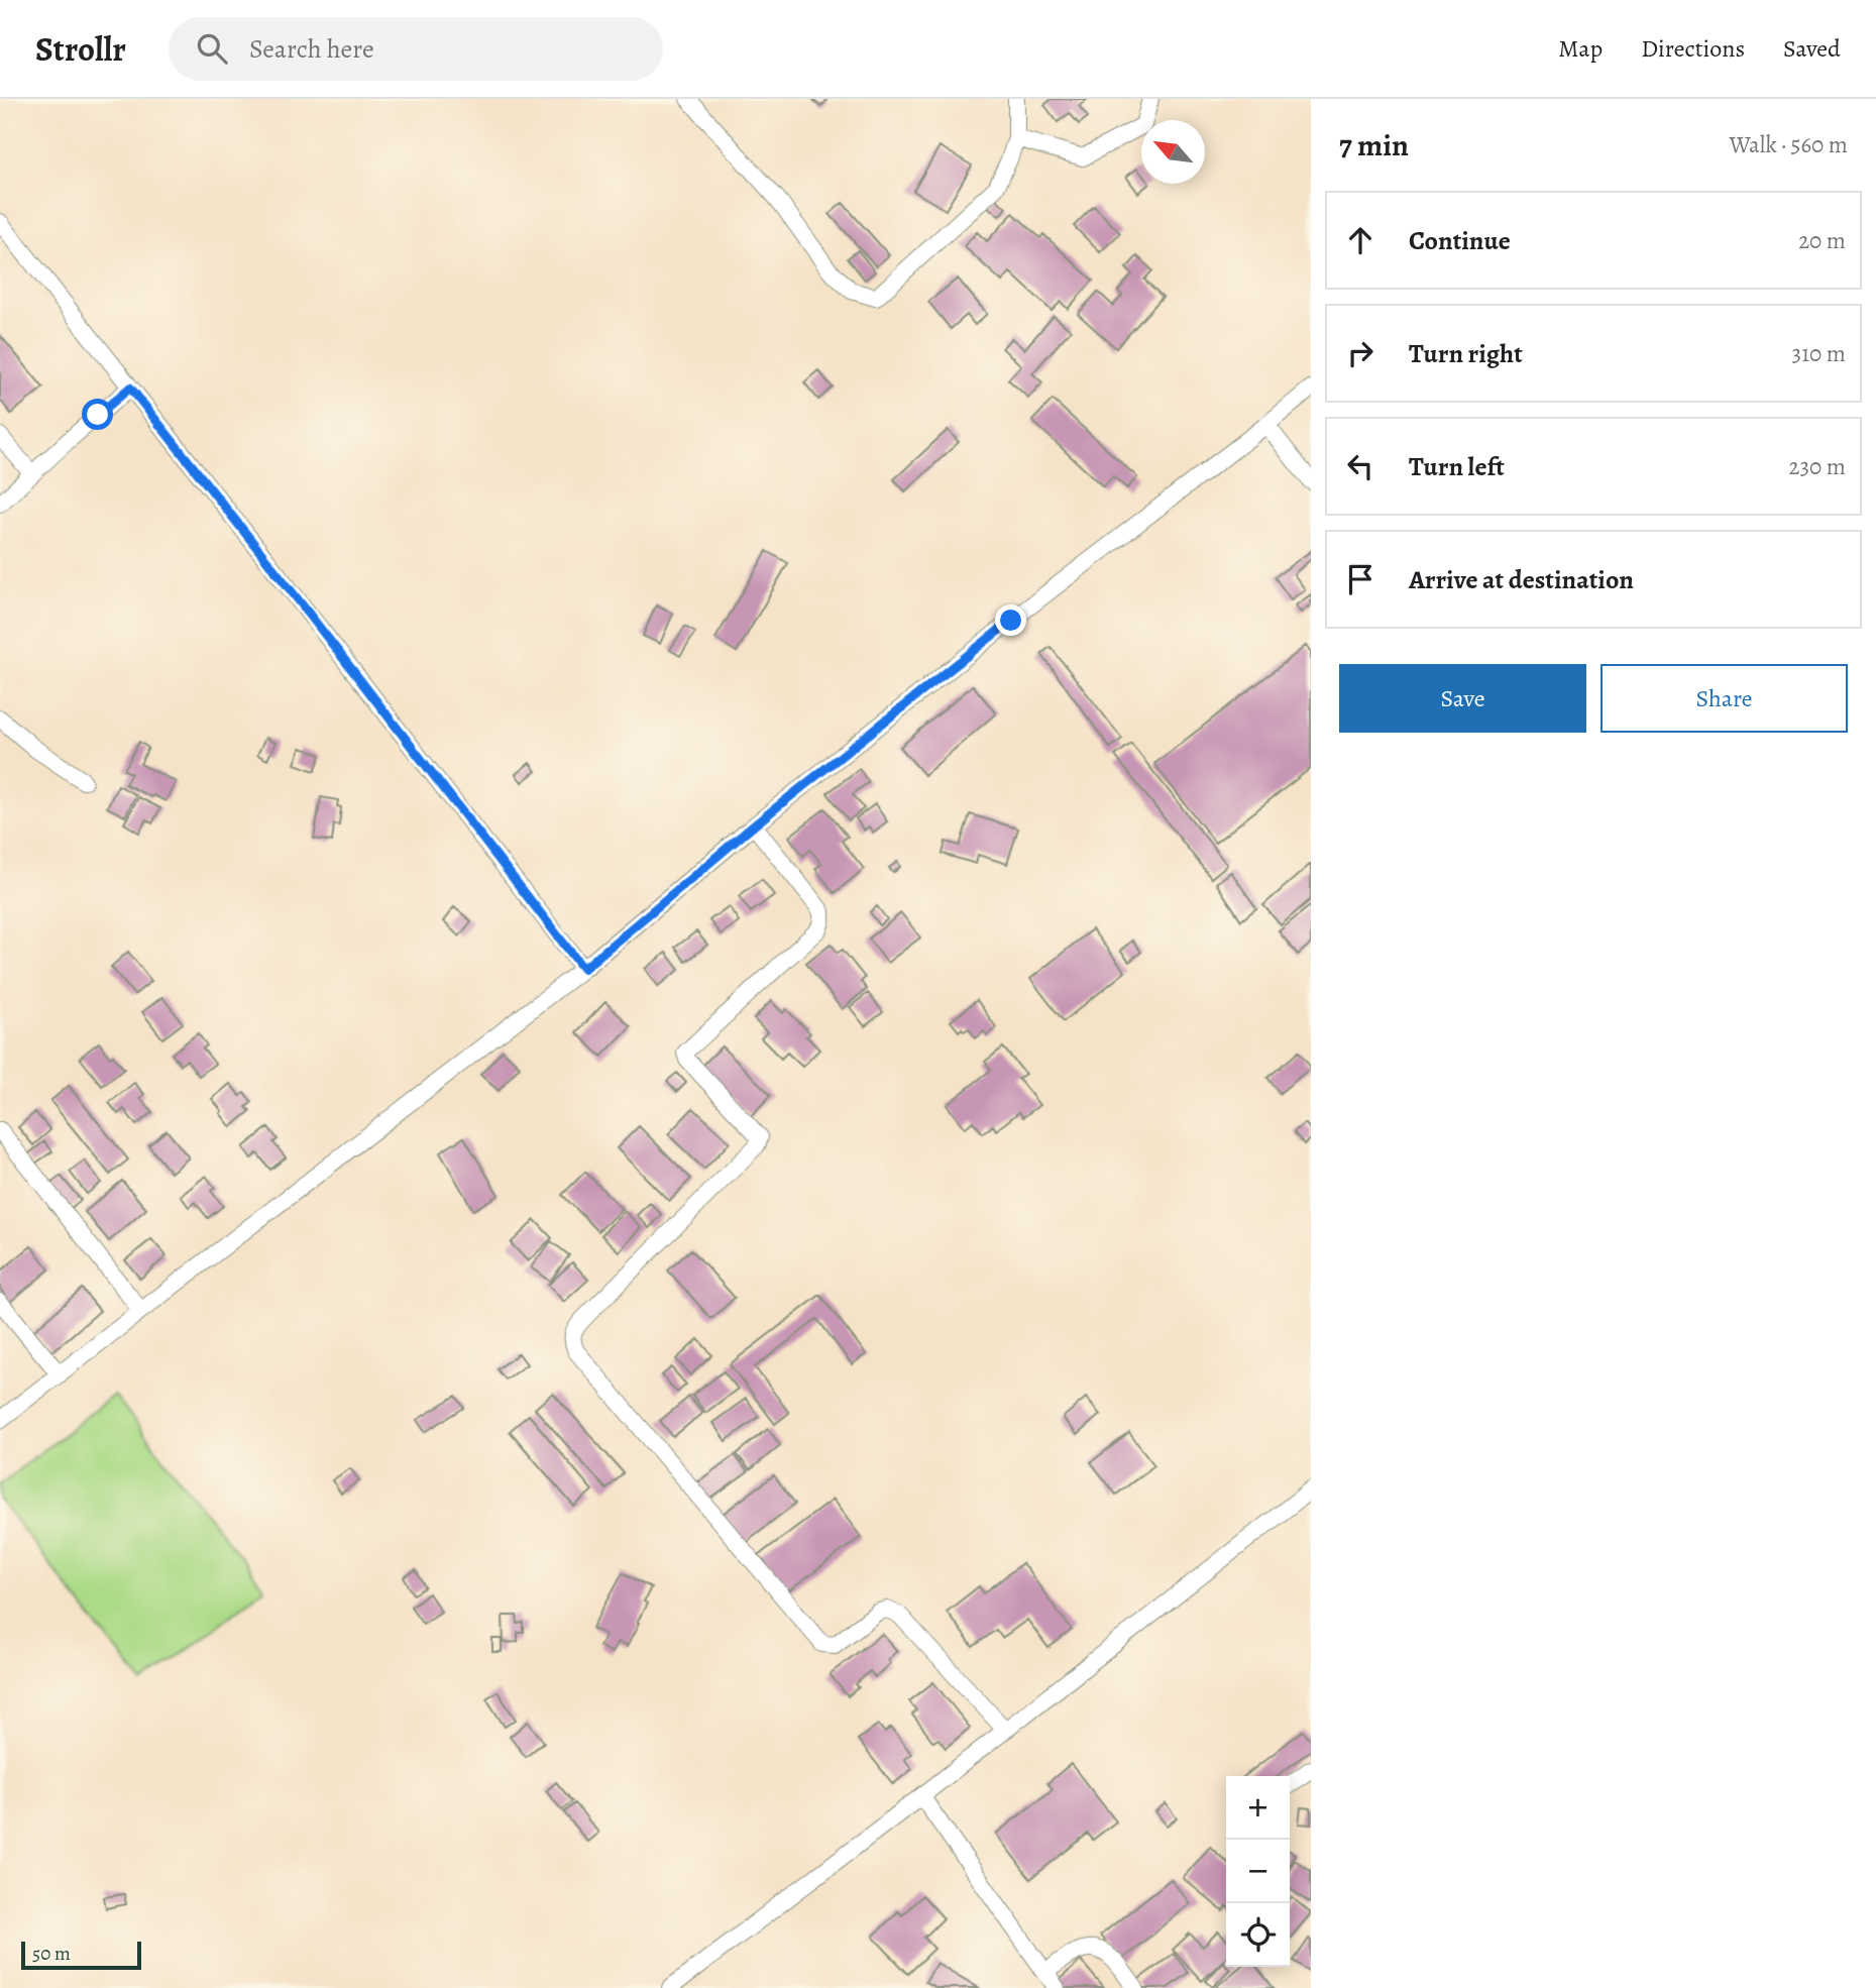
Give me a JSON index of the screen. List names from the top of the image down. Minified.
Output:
{"scale_bar":"50 m","north":"top left","page":{"header":"Strollr","search":"Search here","nav":["Map","Directions","Saved"],"heading":["7 min","Walk · 560 m"],"list":[["Continue","20 m"],["Turn right","310 m"],["Turn left","230 m"],"Arrive at destination"],"buttons":["Save","Share"],"map_buttons":["+","−"],"scale":"50 m"}}
